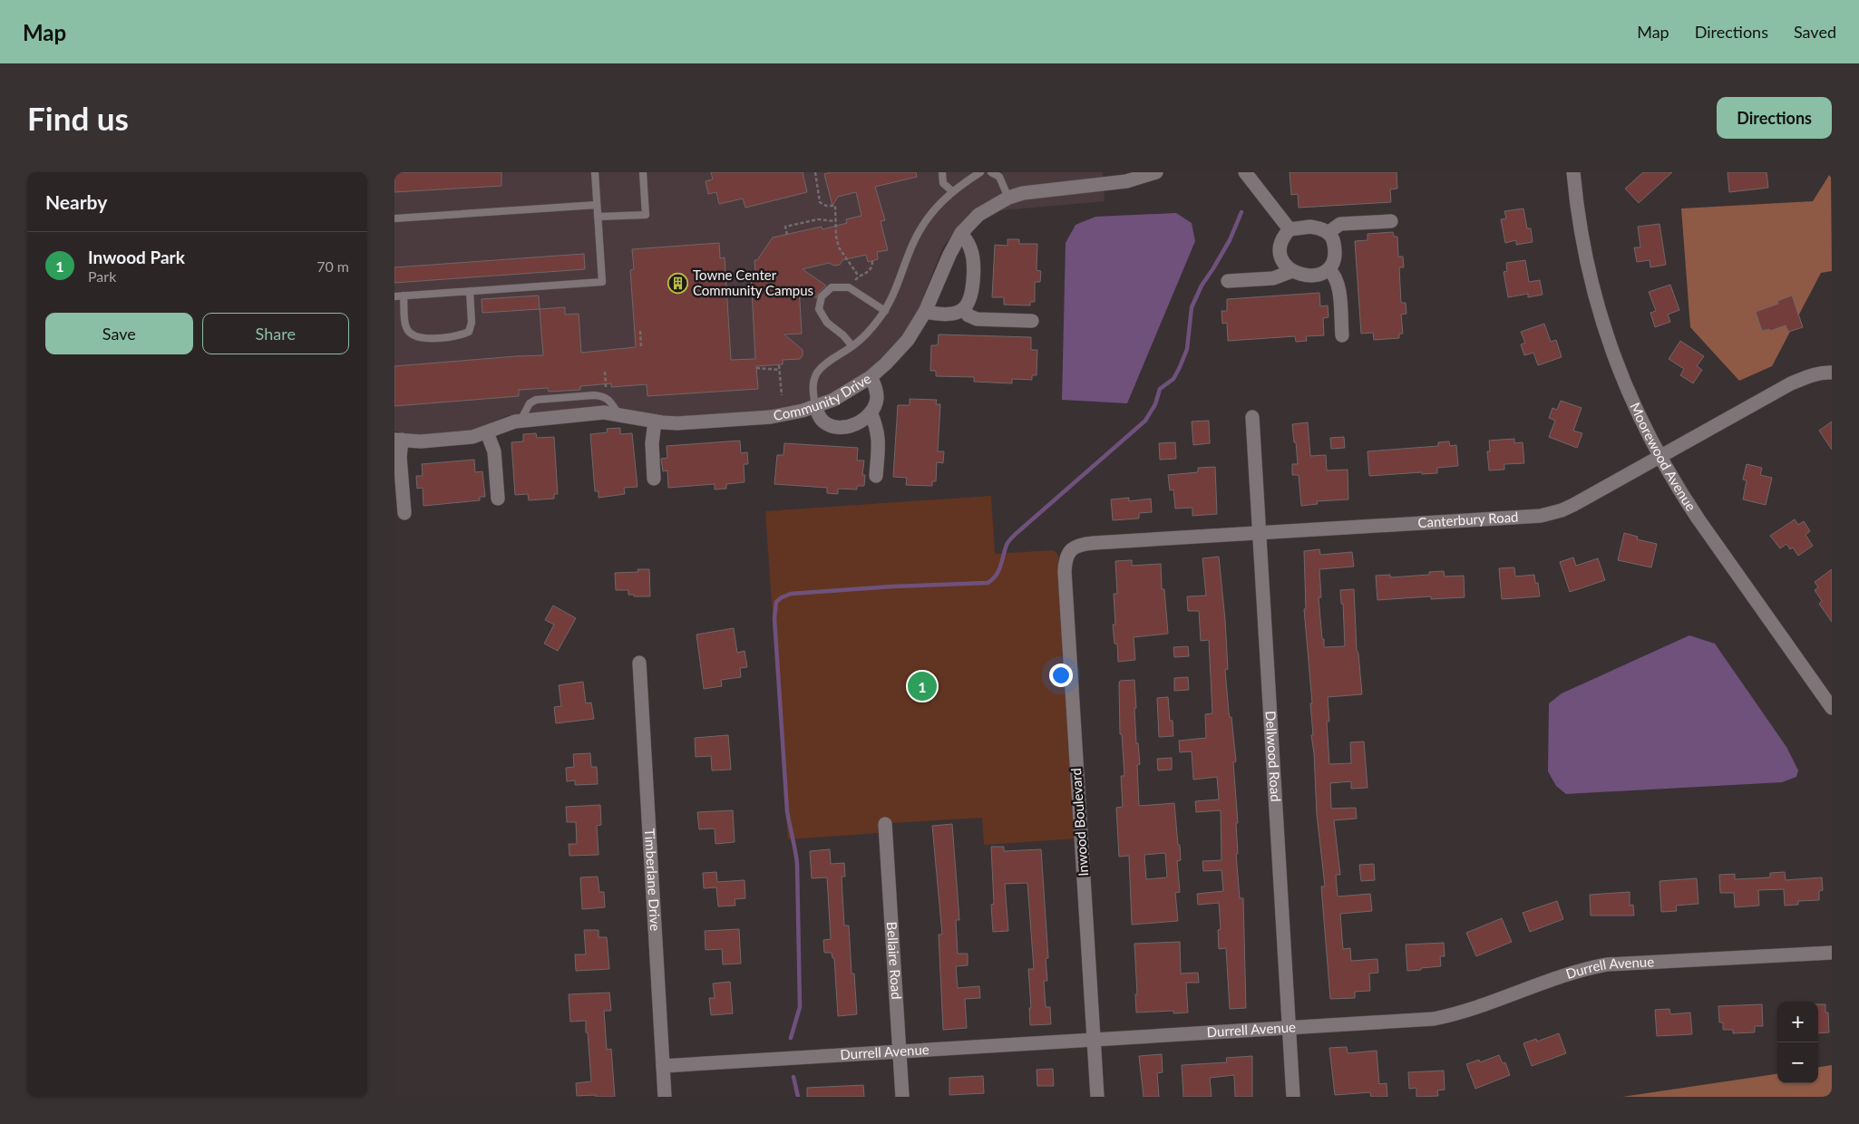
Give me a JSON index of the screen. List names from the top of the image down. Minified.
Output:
{"streets":{"street":["Community Drive","Moorewood Avenue","Canterbury Road","Dellwood Road","Inwood Boulevard","Timberlane Drive","Bellaire Road","Durrell Avenue"]},"crossings":[["Moorewood Avenue","Canterbury Road"],["Canterbury Road","Dellwood Road"],["Canterbury Road","Inwood Boulevard"],["Dellwood Road","Durrell Avenue"],["Inwood Boulevard","Durrell Avenue"],["Timberlane Drive","Durrell Avenue"],["Bellaire Road","Durrell Avenue"]],"places":{"building":["Towne Center Community Campus"]},"page":{"header":"Map","nav":["Map","Directions","Saved"],"buttons":["Directions",["Save","Share"]],"title":"Find us","heading":"Nearby","list":[{"mark":"1","name":"Inwood Park","note":"Park","value":"70 m"}],"pins":"1","map_buttons":["+","−"]}}
